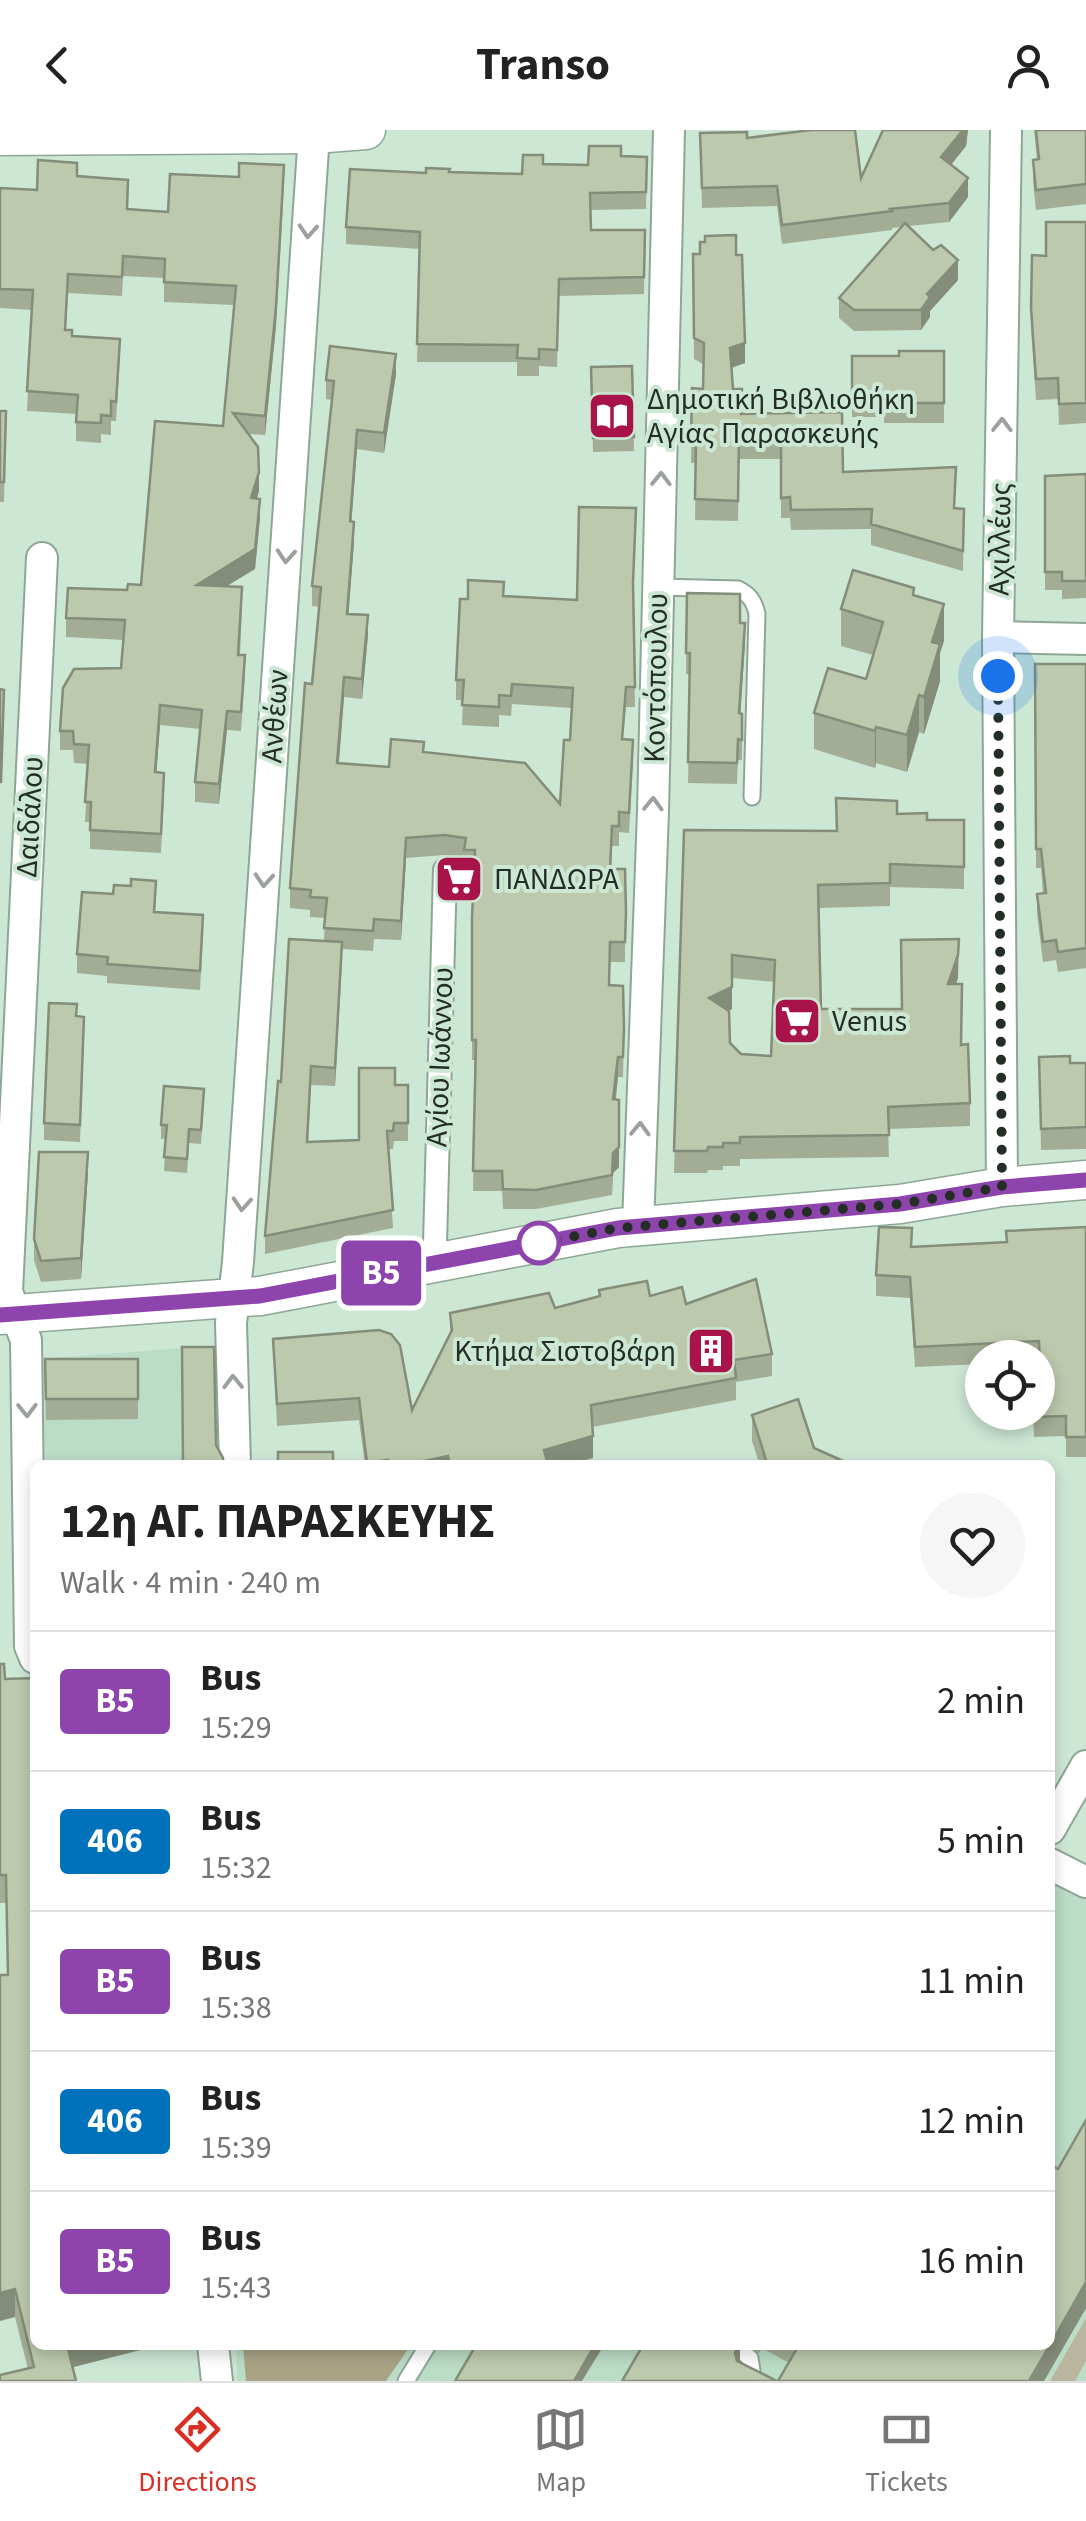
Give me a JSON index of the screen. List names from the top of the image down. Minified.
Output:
{"streets":{"street":["Αχιλλέως","Κοντόπουλου","Ανθέων","Δαιδάλου","Αγίου Ιωάννου"]},"one_way":["Αχιλλέως","Κοντόπουλου"],"places":{"library":["Δημοτική Βιβλιοθήκη Αγίας Παρασκευής"],"supermarket":["ΠΑΝΔΩΡΑ","Venus"],"building":["Κτήμα Σιστοβάρη"]},"lines":["bus line Β5"],"page":{"header":"Transo","on_map":"Β5","heading":["12η ΑΓ. ΠΑΡΑΣΚΕΥΗΣ","Walk · 4 min · 240 m"],"list":[{"mark":"Β5","name":"Bus","note":"15:29","value":"2 min"},{"mark":"406","name":"Bus","note":"15:32","value":"5 min"},{"mark":"Β5","name":"Bus","note":"15:38","value":"11 min"},{"mark":"406","name":"Bus","note":"15:39","value":"12 min"},{"mark":"Β5","name":"Bus","note":"15:43","value":"16 min"}],"tabs":["Directions","Map","Tickets"]}}
